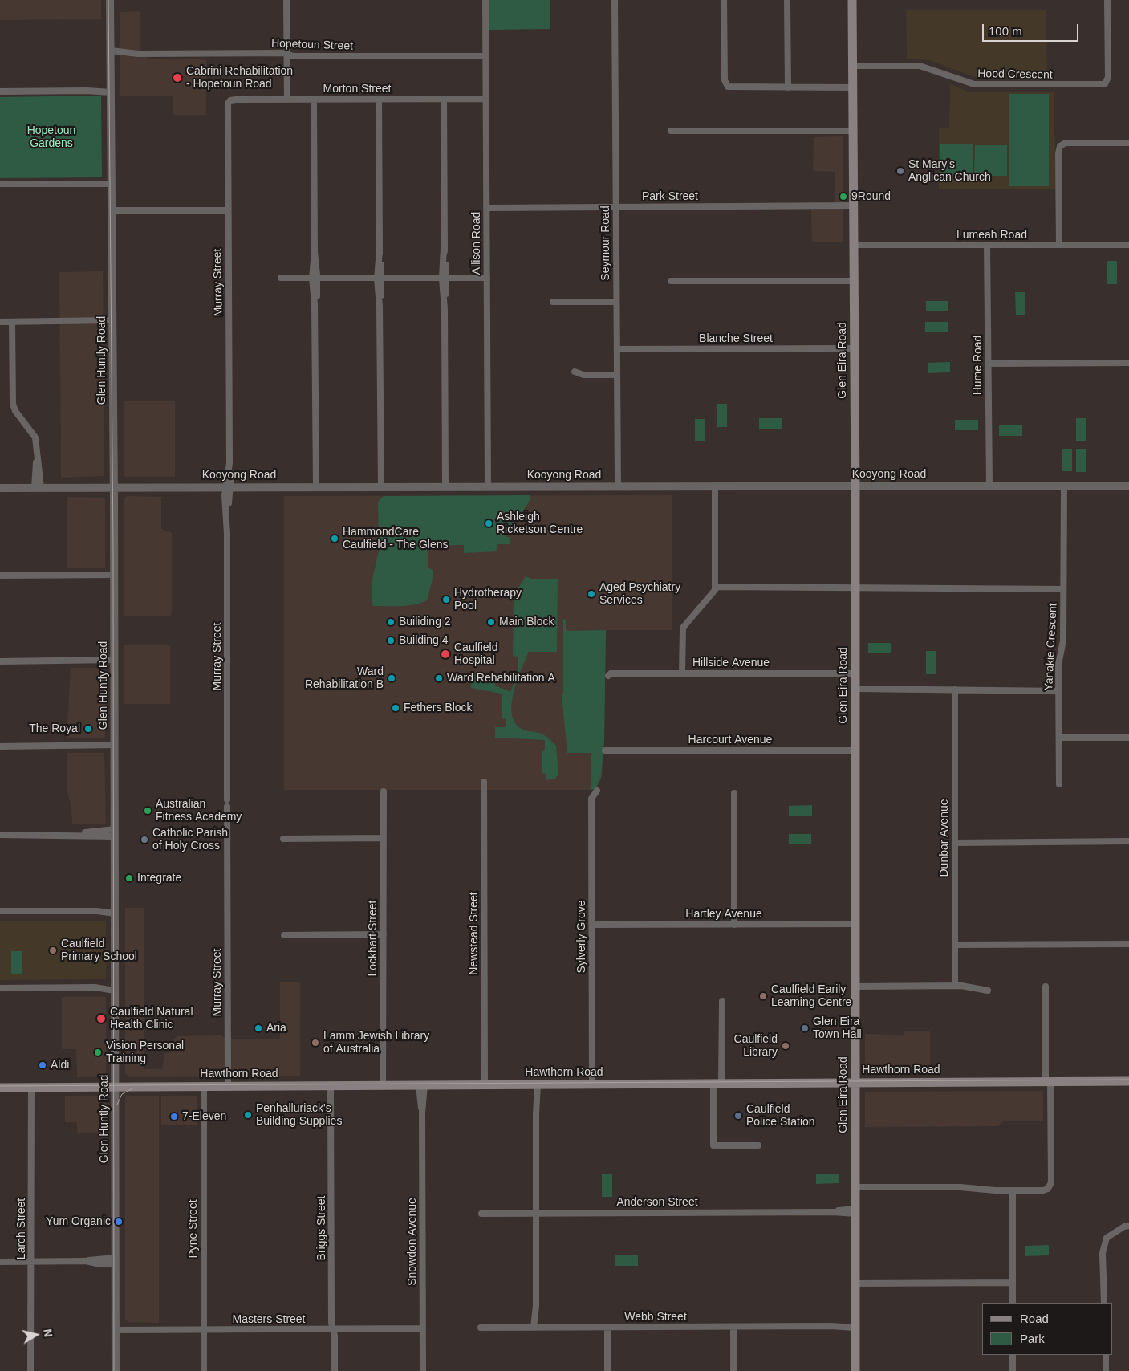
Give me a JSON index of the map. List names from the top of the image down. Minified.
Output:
{"streets":{"main road":["Glen Eira Road","Hawthorn Road"],"street":["Hopetoun Street","Hood Crescent","Morton Street","Park Street","Lumeah Road","Allison Road","Seymour Road","Murray Street","Blanche Street","Glen Huntly Road","Hume Road","Kooyong Road","Yanakie Crescent","Hillside Avenue","Harcourt Avenue","Dunbar Avenue","Hartley Avenue","Newstead Street","Sylverly Grove","Lockhart Street","Anderson Street","Briggs Street","Larch Street","Pyne Street","Snowdon Avenue","Webb Street","Masters Street"]},"crossings":[["Hopetoun Street","Allison Road"],["Hopetoun Street","Glen Huntly Road"],["Hood Crescent","Glen Eira Road"],["Morton Street","Allison Road"],["Morton Street","Murray Street"],["Park Street","Allison Road"],["Park Street","Seymour Road"],["Park Street","Glen Eira Road"],["Lumeah Road","Glen Eira Road"],["Lumeah Road","Hume Road"],["Allison Road","Kooyong Road"],["Seymour Road","Blanche Street"],["Seymour Road","Kooyong Road"],["Murray Street","Kooyong Road"],["Murray Street","Hawthorn Road"],["Blanche Street","Glen Eira Road"],["Glen Huntly Road","Kooyong Road"],["Glen Huntly Road","Hawthorn Road"],["Glen Huntly Road","Masters Street"],["Glen Eira Road","Kooyong Road"],["Glen Eira Road","Hillside Avenue"],["Glen Eira Road","Harcourt Avenue"],["Glen Eira Road","Hartley Avenue"],["Glen Eira Road","Hawthorn Road"],["Glen Eira Road","Anderson Street"],["Glen Eira Road","Webb Street"],["Hume Road","Kooyong Road"],["Kooyong Road","Yanakie Crescent"],["Hartley Avenue","Sylverly Grove"],["Newstead Street","Hawthorn Road"],["Sylverly Grove","Hawthorn Road"],["Lockhart Street","Hawthorn Road"],["Hawthorn Road","Briggs Street"],["Hawthorn Road","Larch Street"],["Hawthorn Road","Pyne Street"],["Hawthorn Road","Snowdon Avenue"],["Briggs Street","Masters Street"],["Pyne Street","Masters Street"],["Snowdon Avenue","Masters Street"]],"parks":["Hopetoun Gardens"],"places":["Cabrini Rehabilitation - Hopetoun Road","St Mary's Anglican Church","9Round","Ashleigh Ricketson Centre","HammondCare Caulfield - The Glens","Aged Psychiatry Services","Hydrotherapy Pool","Builiding 2","Main Block","Building 4","Caulfield Hospital","Ward Rehabilitation B","Ward Rehabilitation A","Fethers Block","The Royal","Australian Fitness Academy","Catholic Parish of Holy Cross","Integrate","Caulfield Primary School","Caulfield Earily Learning Centre","Caulfield Natural Health Clinic","Aria","Glen Eira Town Hall","Lamm Jewish Library of Australia","Caulfield Library","Vision Personal Training","Aldi","Penhalluriack's Building Supplies","Caulfield Police Station","7-Eleven","Yum Organic"],"legend":["Road","Park"],"scale_bar":"100 m","north":"right"}
